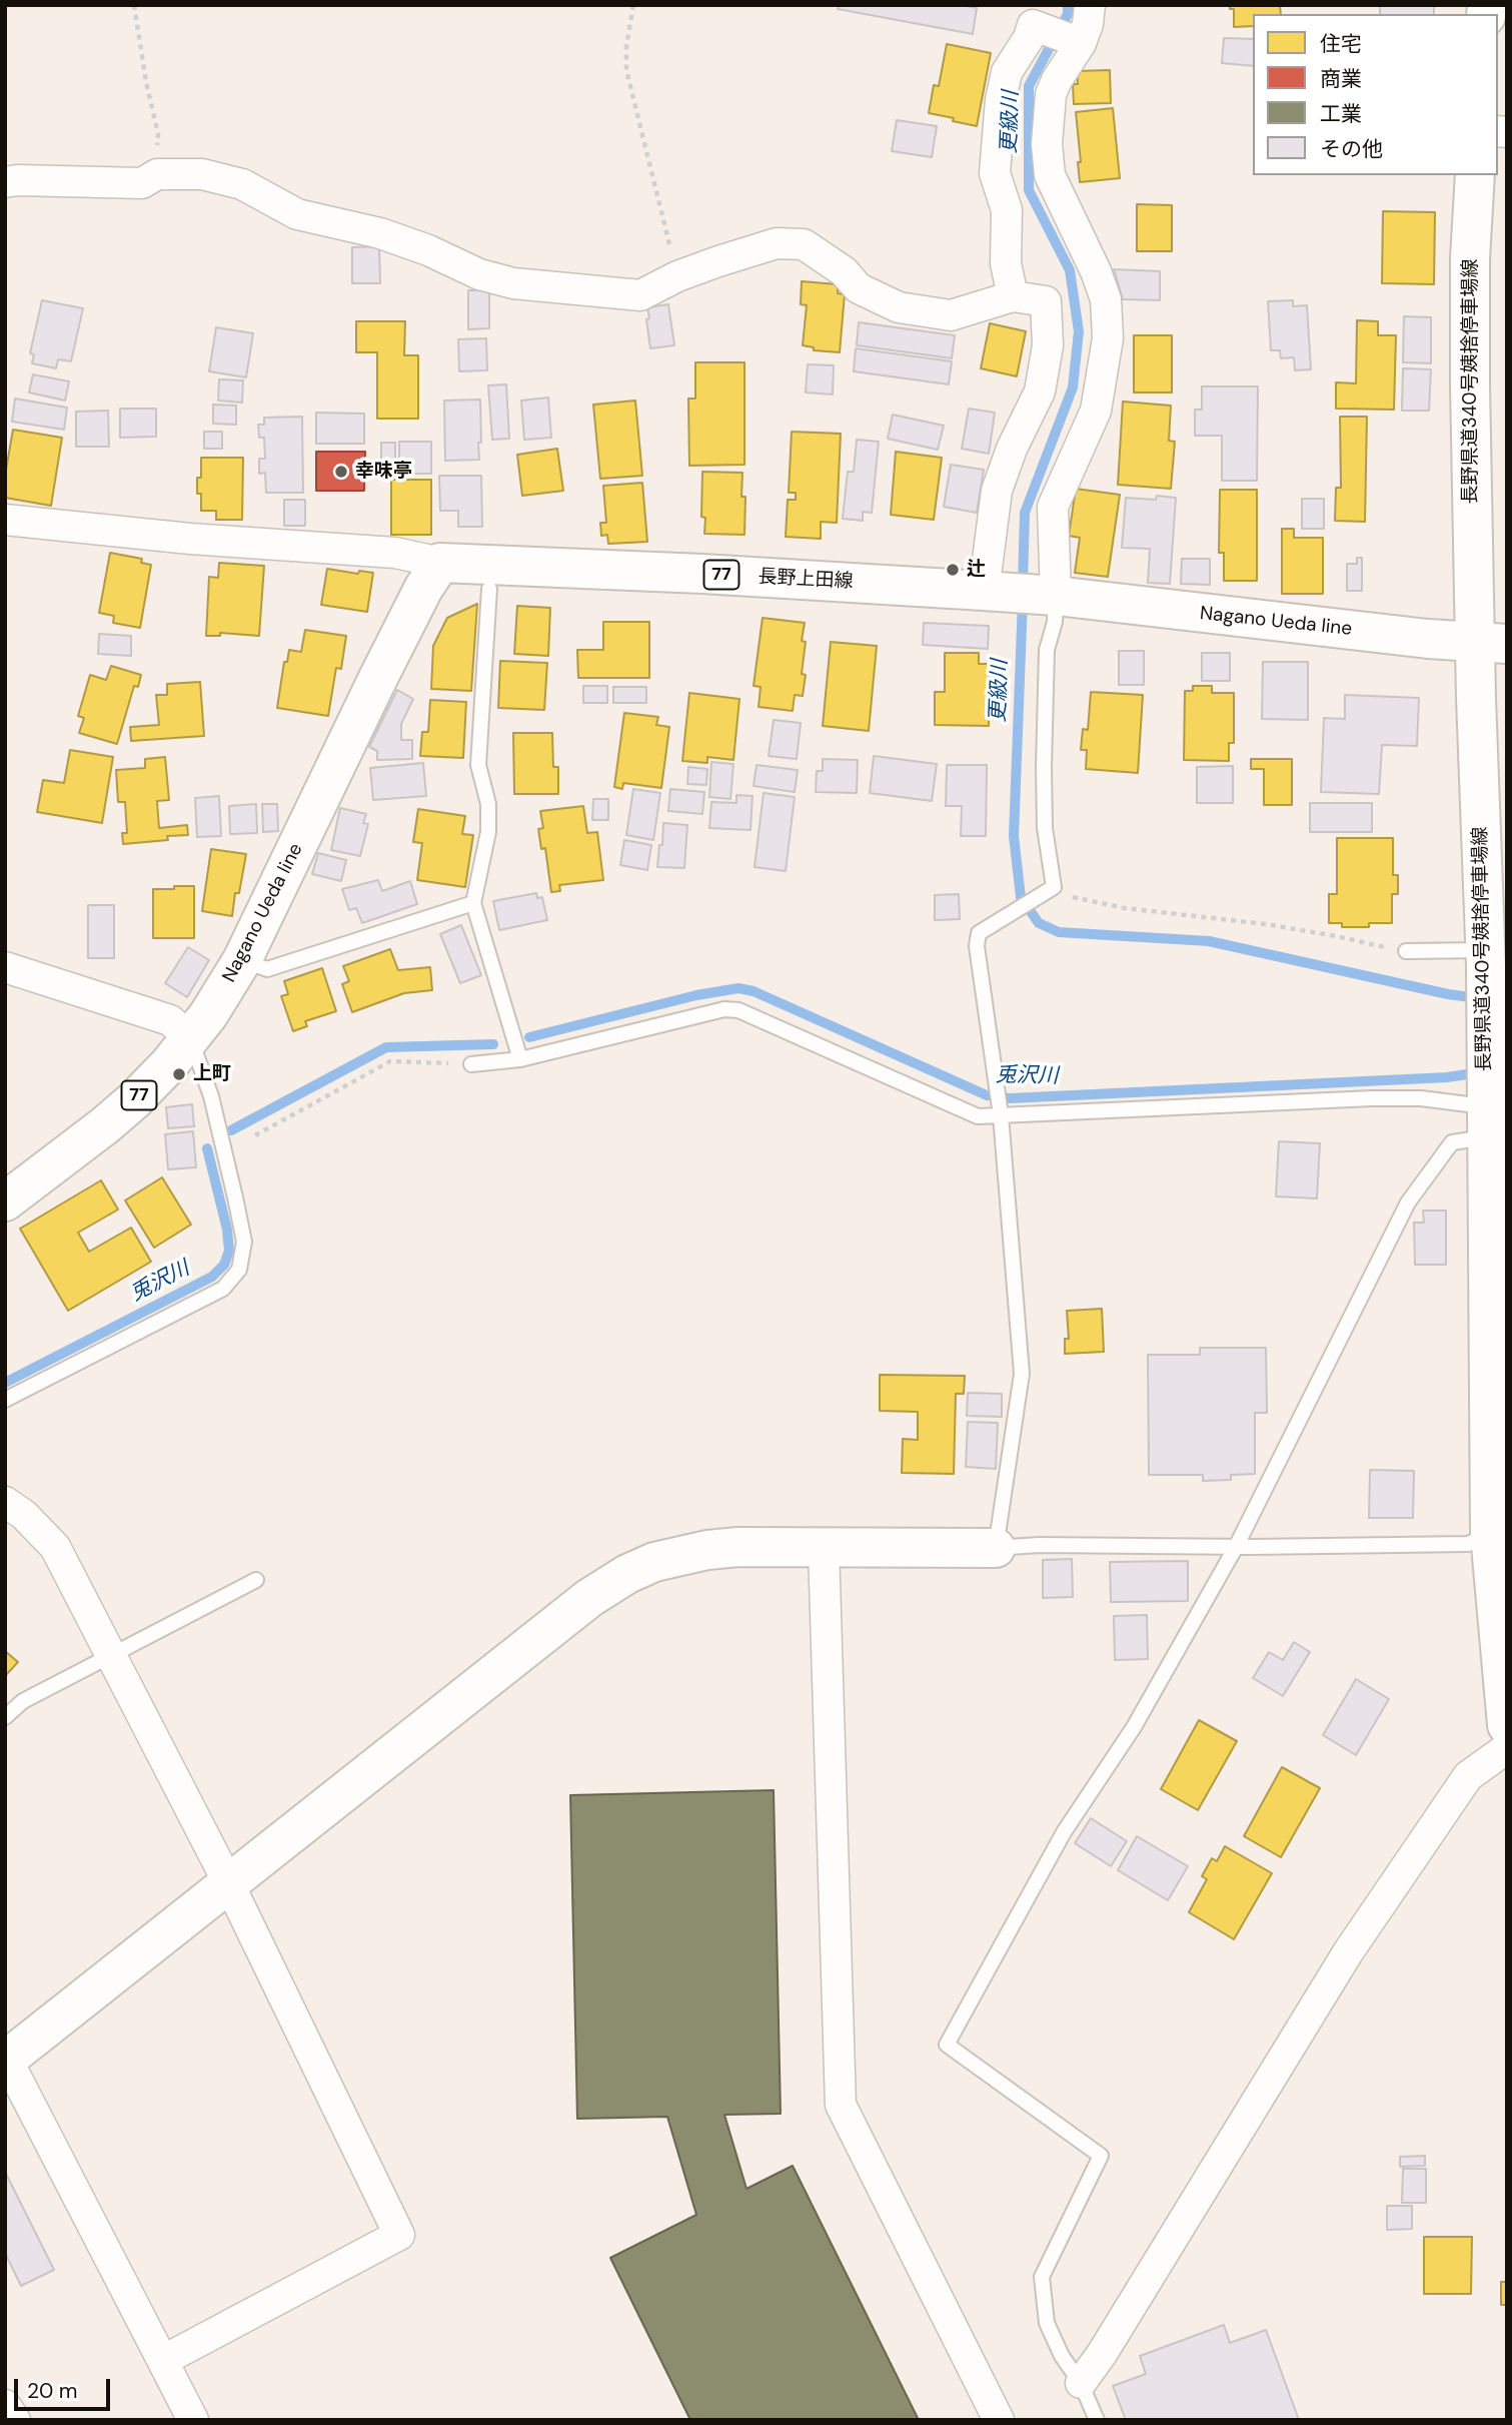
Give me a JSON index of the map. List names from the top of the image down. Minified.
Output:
{"streets":{"main road":["長野県道340号姨捨停車場線","77","長野上田線","Nagano Ueda line"]},"crossings":[["長野県道340号姨捨停車場線","Nagano Ueda line"],["長野上田線","Nagano Ueda line"]],"water":["更級川","兎沢川"],"places":["幸味亭","辻","上町"],"legend":["住宅","商業","工業","その他"],"scale_bar":"20 m"}
